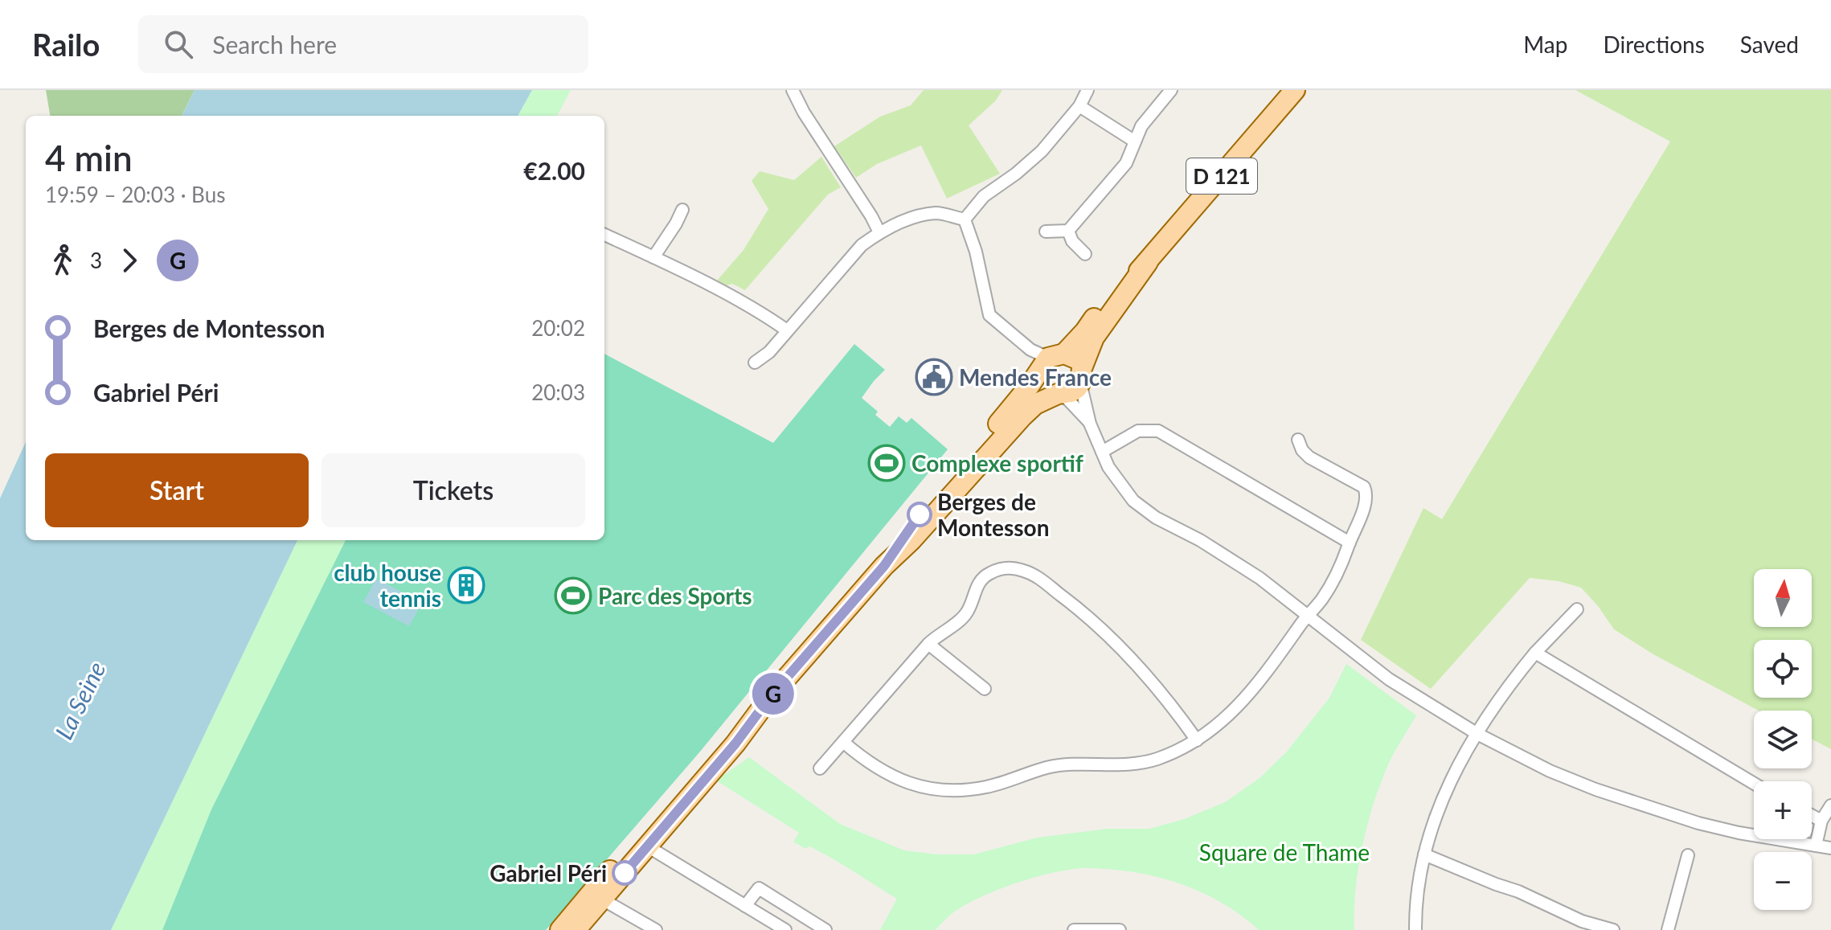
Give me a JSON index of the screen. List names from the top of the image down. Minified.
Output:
{"streets":{"main road":["D 121"]},"water":["La Seine"],"parks":["Square de Thame"],"places":{"public building":["Mendes France"],"sports":["Complexe sportif","Parc des Sports"],"other":["Berges de Montesson","Gabriel Péri"],"building":["club house tennis"]},"lines":["bus line G"],"north":"top","page":{"header":"Railo","search":"Search here","nav":["Map","Directions","Saved"],"on_map":"G","heading":["4 min","19:59 – 20:03 · Bus","€2.00"],"legs":["3","G"],"list":[{"name":"Berges de Montesson","value":"20:02"},{"name":"Gabriel Péri","value":"20:03"}],"buttons":["Start","Tickets"],"map_buttons":["+","−"]}}
